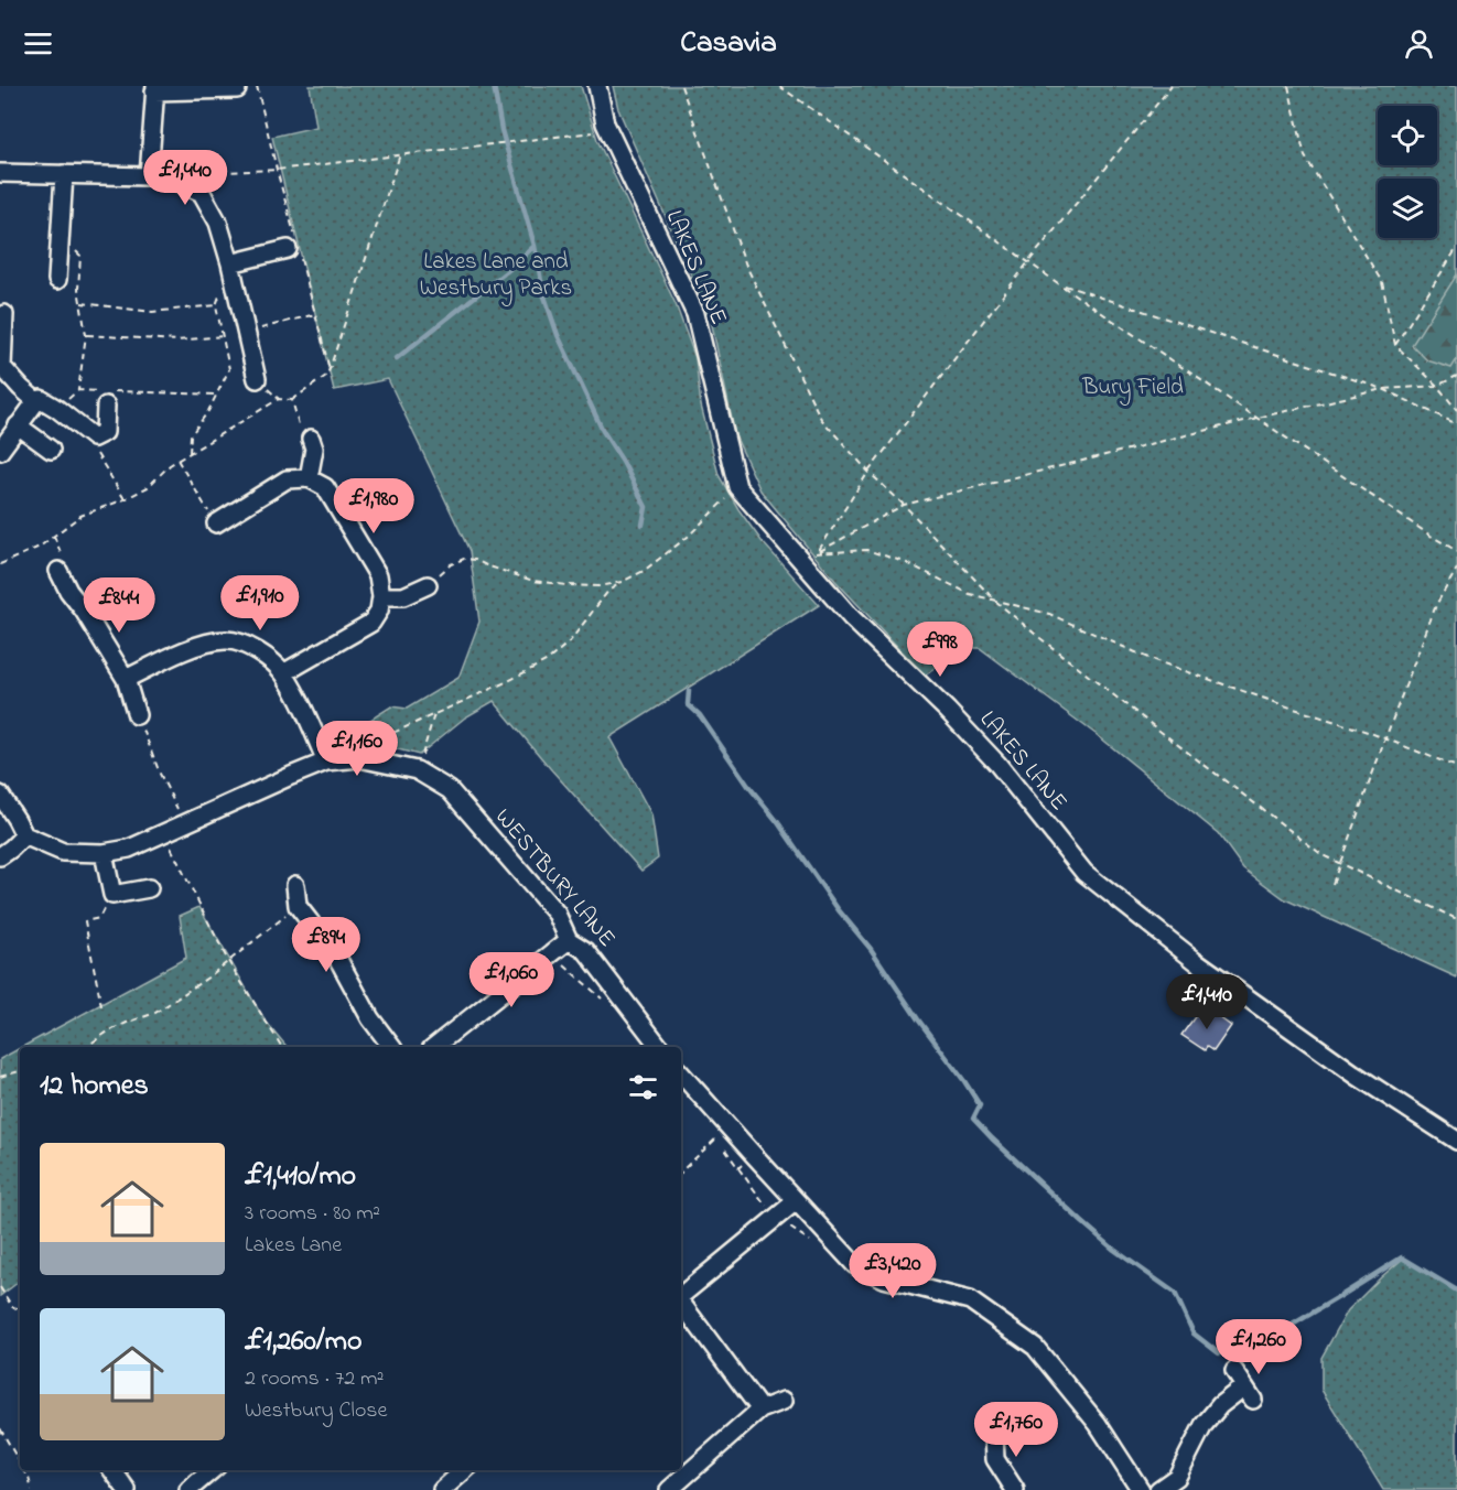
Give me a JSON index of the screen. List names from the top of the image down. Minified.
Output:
{"streets":{"street":["LAKES LANE","WESTBURY LANE"]},"parks":["Lakes Lane and Westbury Parks","Bury Field"],"page":{"header":"Casavia","price":["£1,440","£1,980","£1,910","£844","£998","£1,160","£894","£1,060","£1,410","£3,420","£1,260","£1,760"],"heading":"12 homes","list":[{"name":"£1,410/mo","note":"3 rooms · 80 m² · Lakes Lane"},{"name":"£1,260/mo","note":"2 rooms · 72 m² · Westbury Close"}]}}
